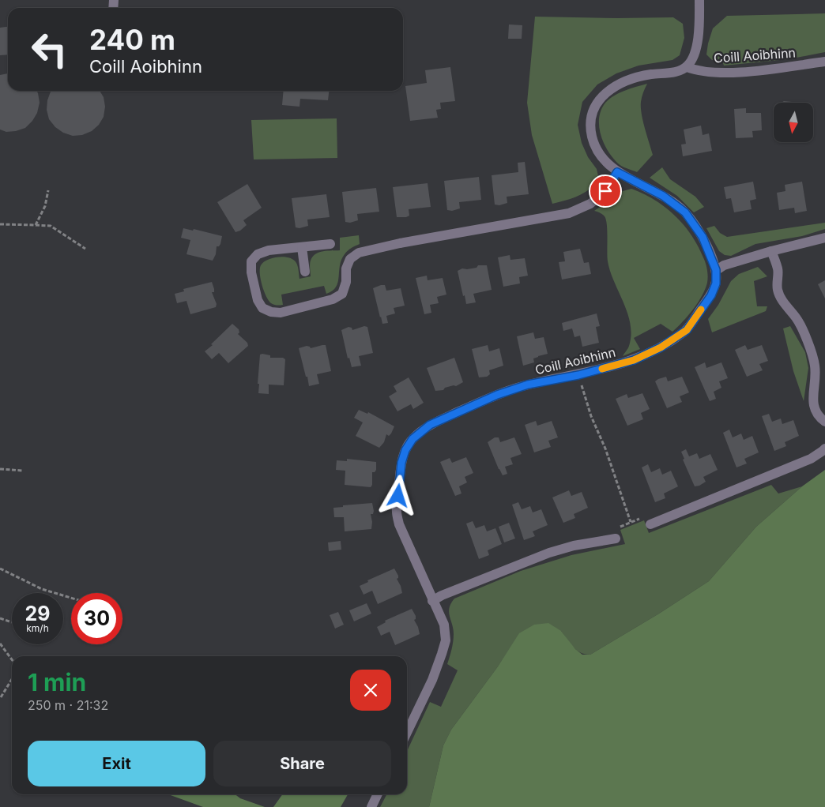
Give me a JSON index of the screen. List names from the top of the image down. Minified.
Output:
{"streets":{"street":["Coill Aoibhinn"]},"north":"bottom","page":{"turn":["240 m","Coill Aoibhinn"],"speed":"29 km/h","limit":"30","heading":["1 min","250 m · 21:32"],"buttons":["Exit","Share"]}}
